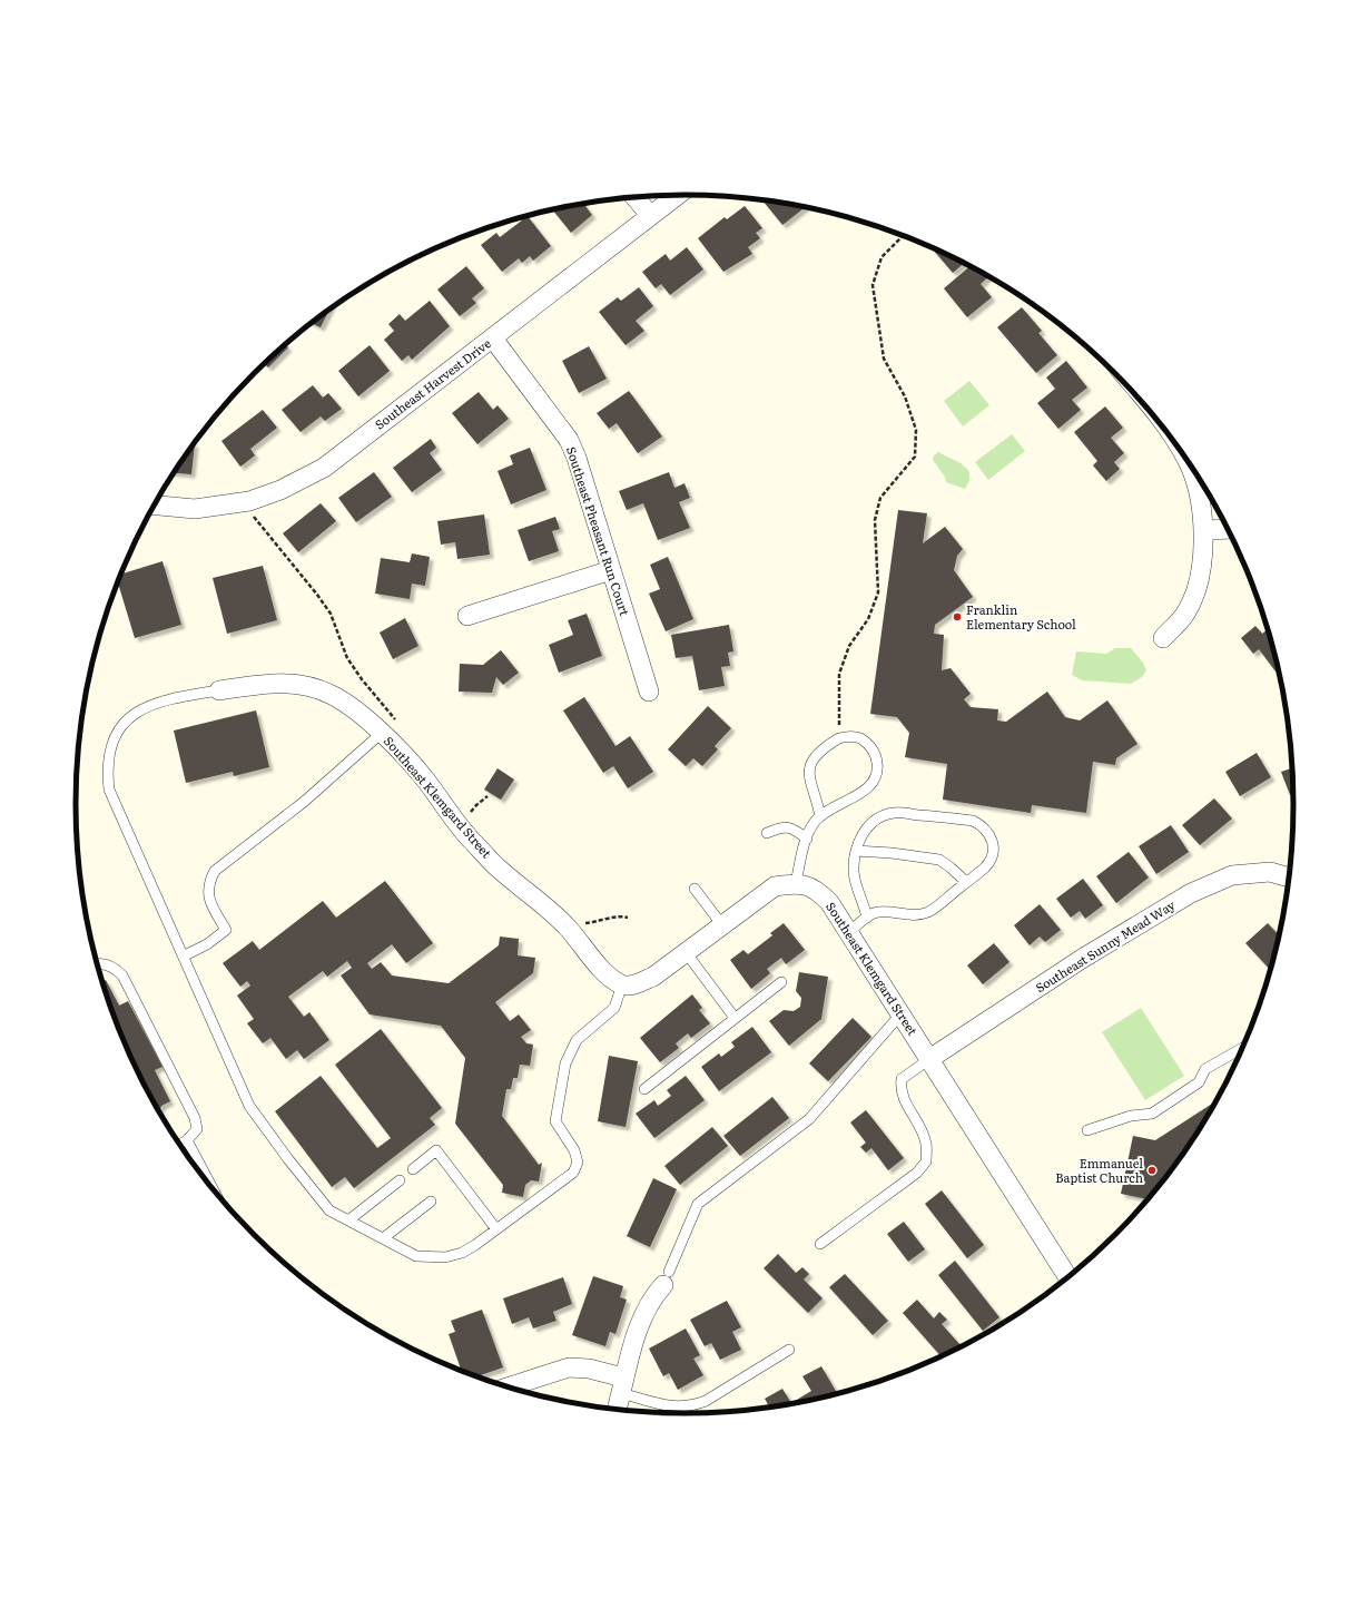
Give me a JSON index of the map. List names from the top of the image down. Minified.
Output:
{"streets":{"street":["Southeast Harvest Drive","Southeast Pheasant Run Court","Southeast Klemgard Street","Southeast Sunny Mead Way"]},"crossings":[["Southeast Harvest Drive","Southeast Pheasant Run Court"],["Southeast Klemgard Street","Southeast Sunny Mead Way"]],"places":["Franklin Elementary School","Emmanuel Baptist Church"]}
